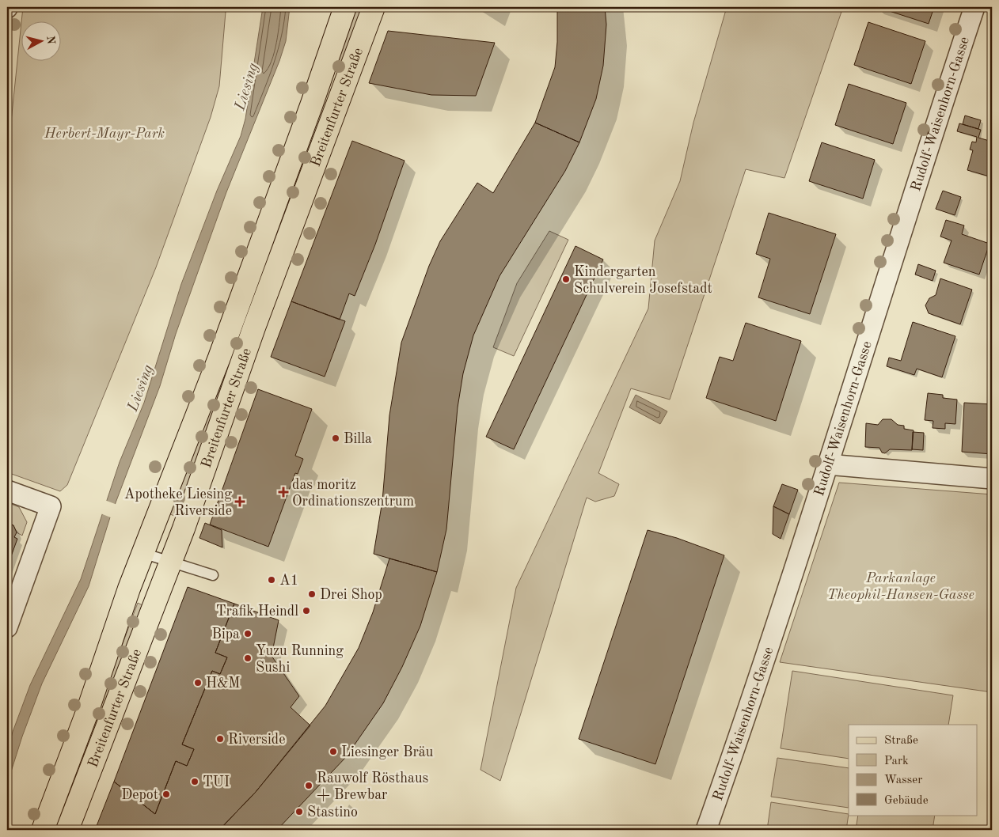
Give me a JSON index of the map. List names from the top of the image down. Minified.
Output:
{"streets":{"main road":["Breitenfurter Straße"],"street":["Rudolf-Waisenhorn-Gasse"]},"water":["Liesing"],"parks":["Herbert-Mayr-Park","Parkanlage Theophil-Hansen-Gasse"],"places":{"other":["Kindergarten Schulverein Josefstadt","Billa","A1","Drei Shop","Trafik Heindl","Bipa","Yuzu Running Sushi","H&M","Riverside","Liesinger Bräu","TUI","Rauwolf Rösthaus + Brewbar","Depot","Stastino"],"health":["das moritz Ordinationszentrum","Apotheke Liesing Riverside"]},"legend":["Straße","Park","Wasser","Gebäude"],"north":"right"}
